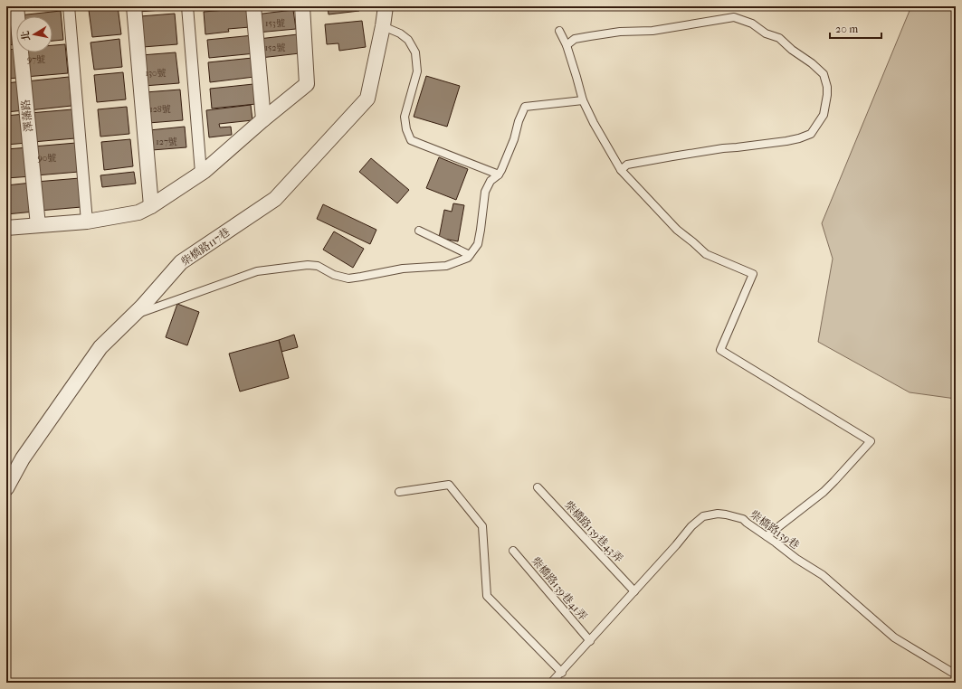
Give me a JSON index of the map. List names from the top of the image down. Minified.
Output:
{"streets":{"street":["澤藩路","柴橋路117巷"],"lane":["柴橋路139巷","柴橋路139巷43弄","柴橋路139巷41弄"]},"crossings":[["柴橋路139巷","柴橋路139巷43弄"],["柴橋路139巷","柴橋路139巷41弄"]],"house_numbers":["153號","152號","97號","130號","128號","127號","90號"],"scale_bar":"20 m","north":"left"}
